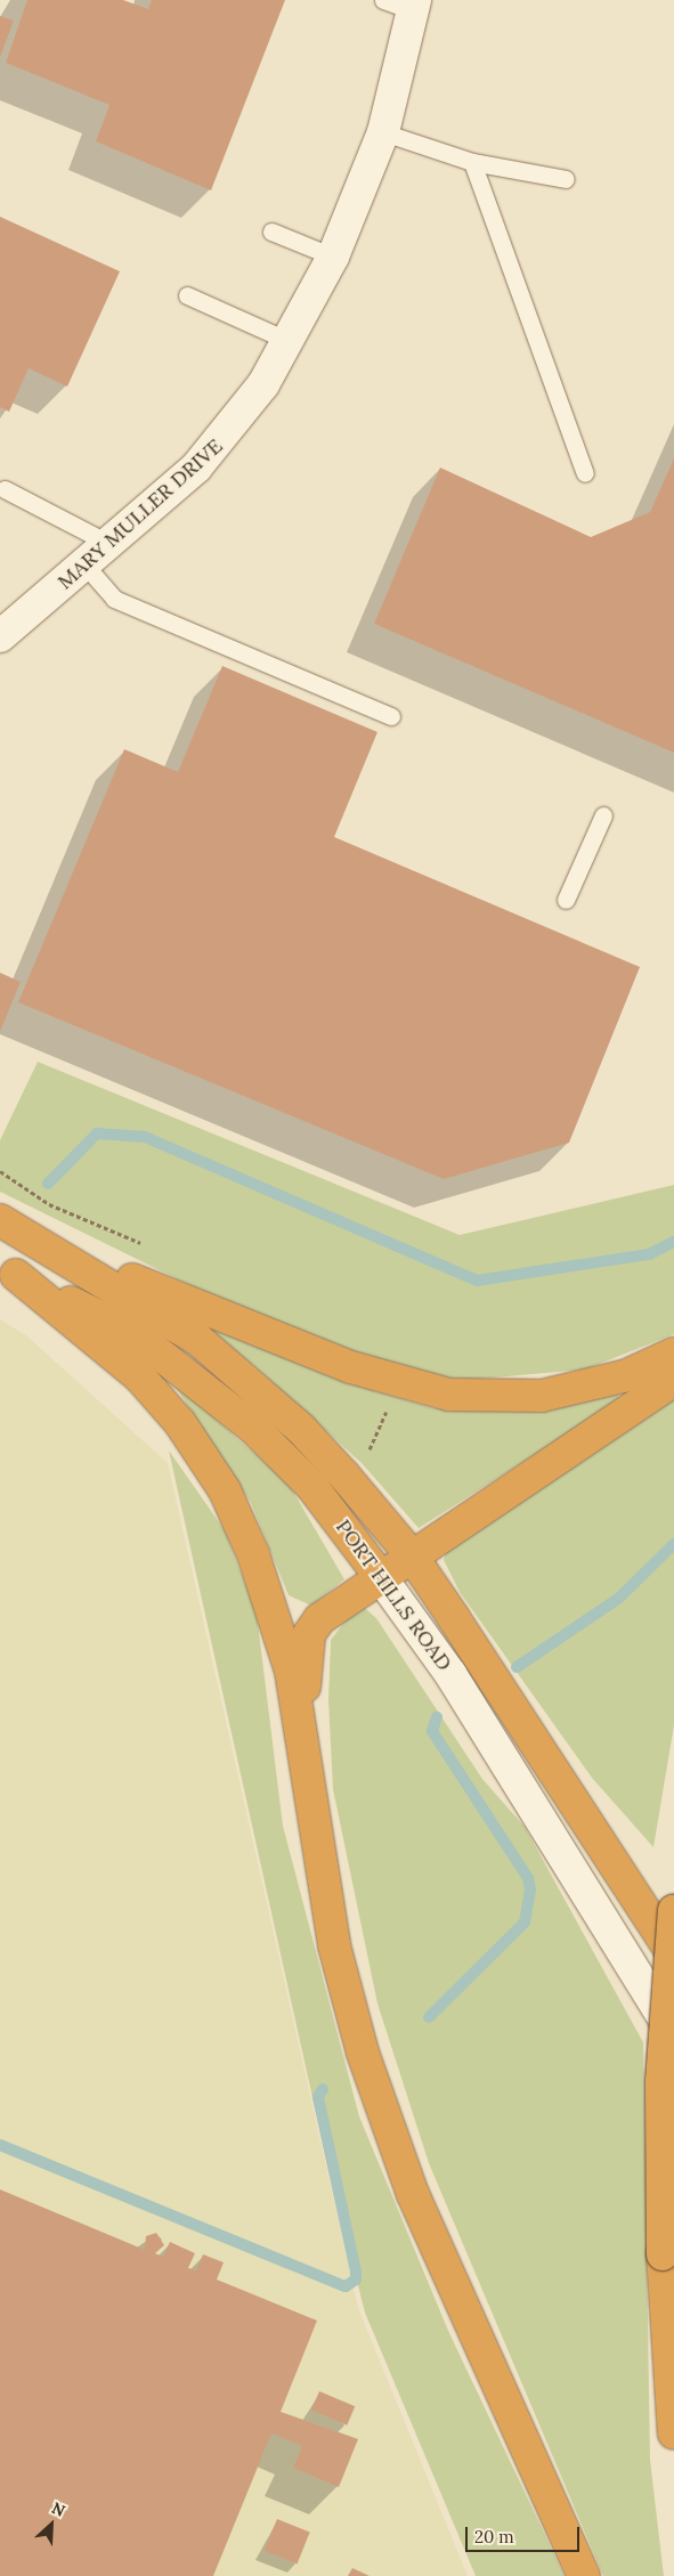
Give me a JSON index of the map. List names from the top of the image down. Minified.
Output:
{"streets":{"highway":["PORT HILLS ROAD"],"street":["MARY MULLER DRIVE"]},"scale_bar":"20 m","north":"top right"}
